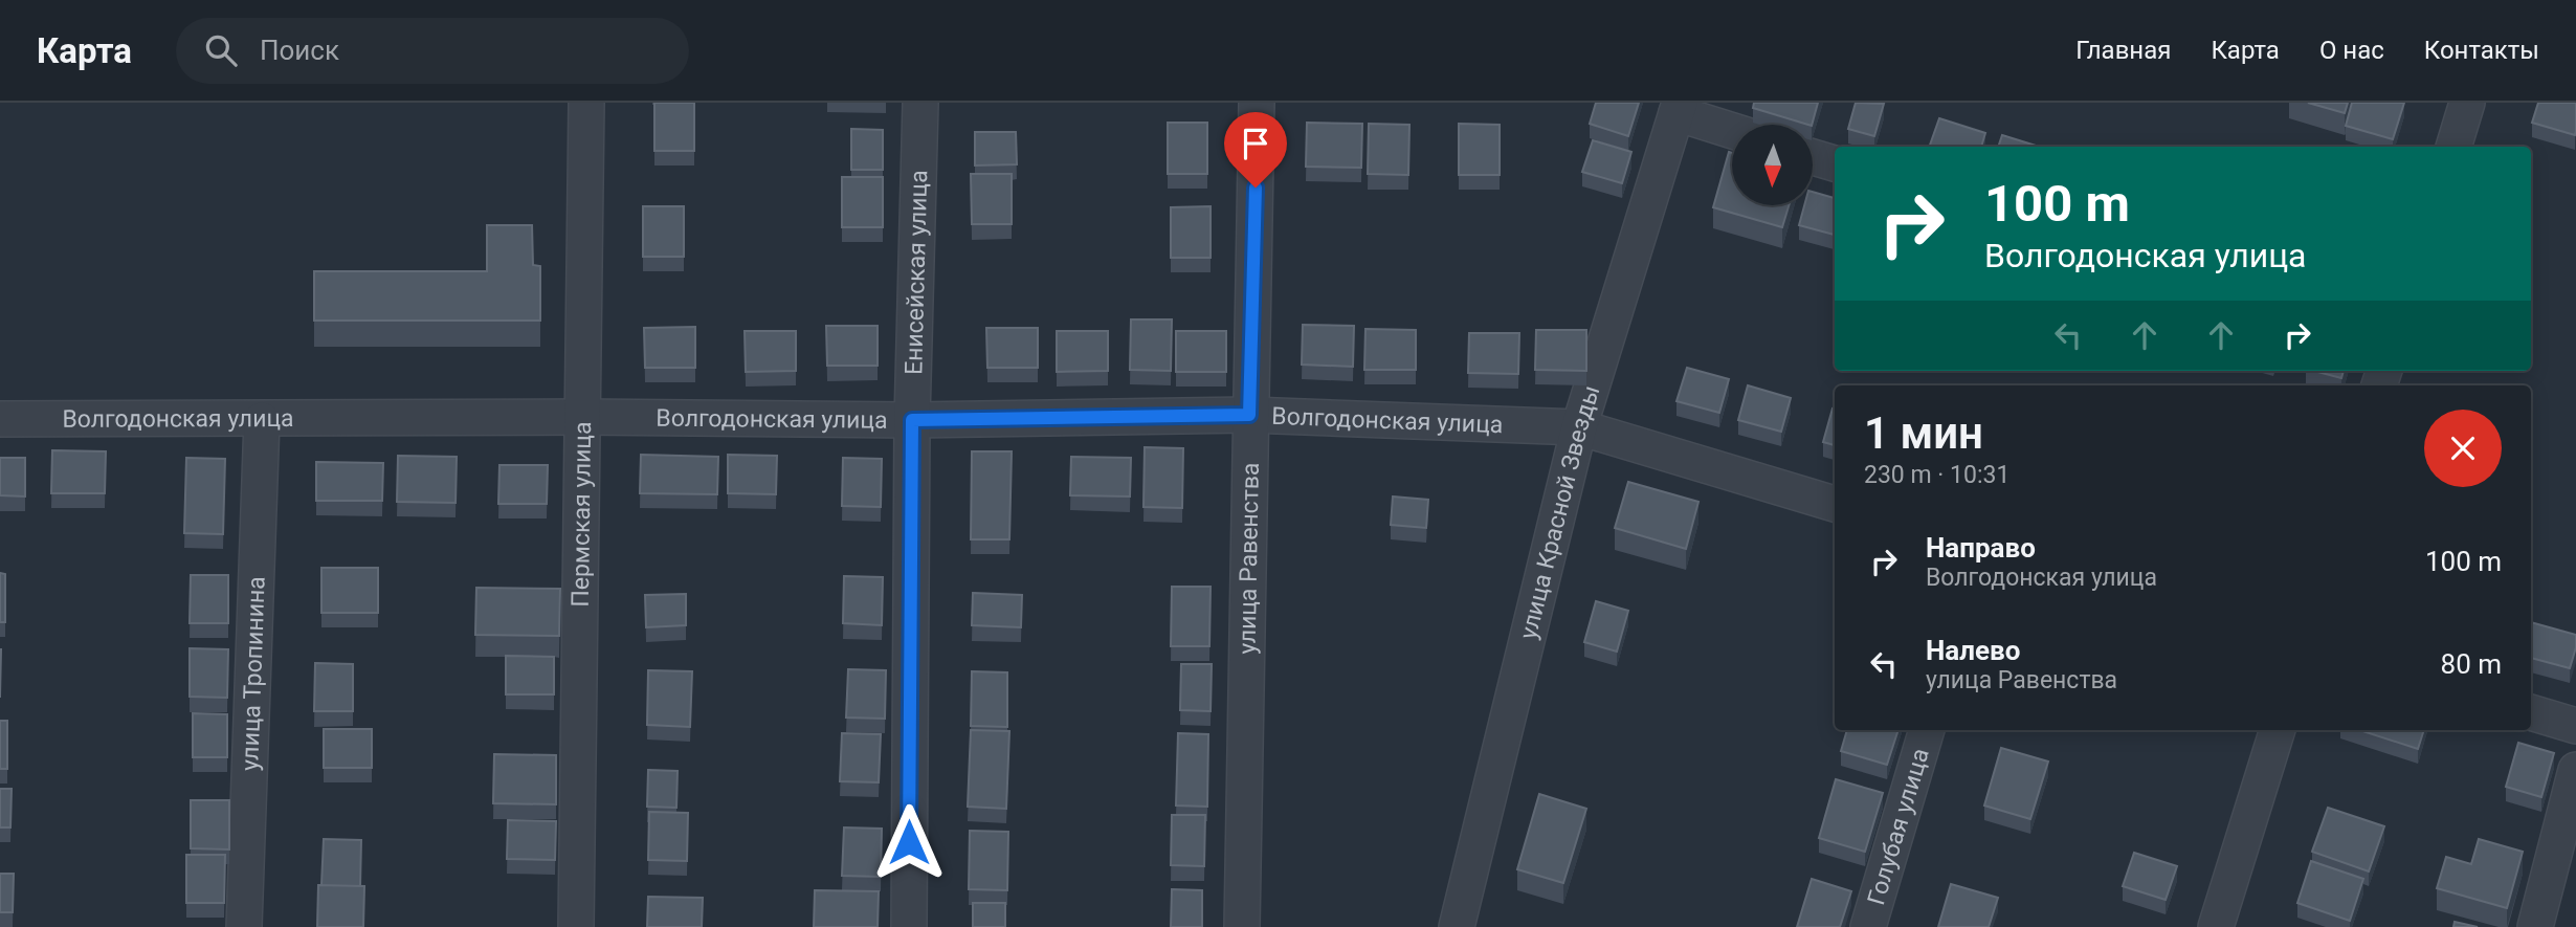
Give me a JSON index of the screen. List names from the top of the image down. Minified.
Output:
{"streets":{"street":["Енисейская улица","Волгодонская улица","улица Красной Звезды","Пермская улица","улица Равенства","улица Тропинина","Голубая улица"]},"crossings":[["Енисейская улица","Волгодонская улица"],["Волгодонская улица","улица Красной Звезды"],["Волгодонская улица","Пермская улица"],["Волгодонская улица","улица Равенства"],["Волгодонская улица","улица Тропинина"]],"north":"bottom","page":{"header":"Карта","search":"Поиск","nav":["Главная","Карта","О нас","Контакты"],"turn":["100 m","Волгодонская улица"],"heading":["1 мин","230 m · 10:31"],"list":[{"name":"Направо","note":"Волгодонская улица","value":"100 m"},{"name":"Налево","note":"улица Равенства","value":"80 m"}]}}
